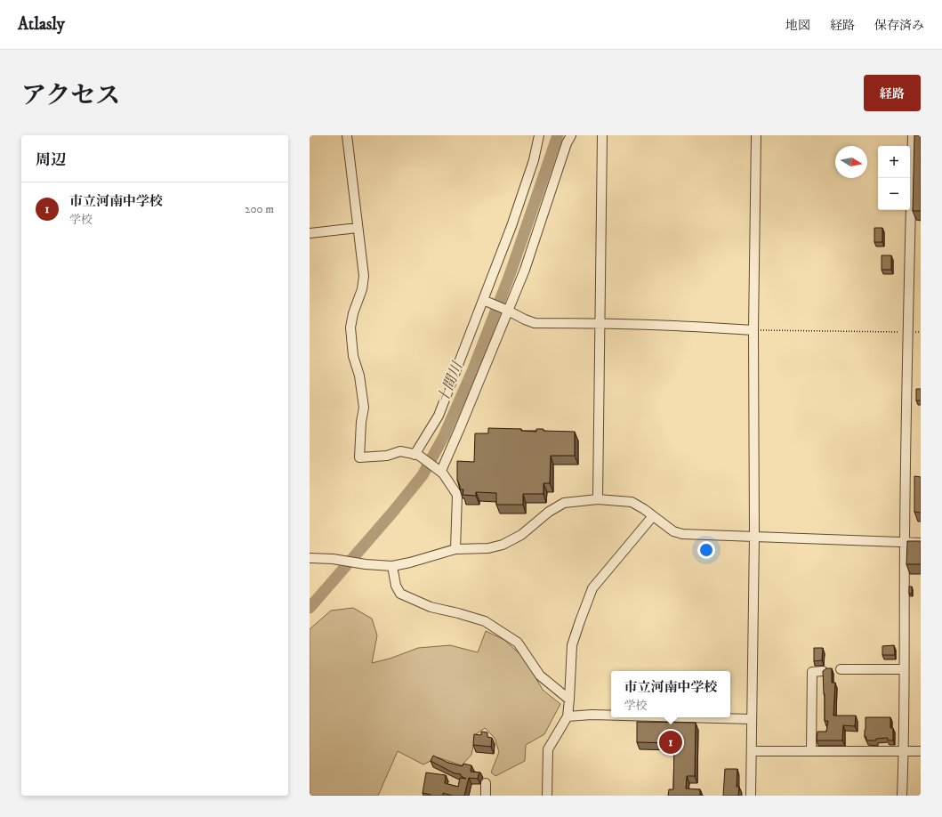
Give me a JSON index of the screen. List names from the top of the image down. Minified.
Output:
{"water":["十間川"],"north":"right","page":{"header":"Atlasly","nav":["地図","経路","保存済み"],"title":"アクセス","buttons":"経路","heading":"周辺","map_buttons":["+","−"],"list":[{"mark":"1","name":"市立河南中学校","note":"学校","value":"200 m"}],"popup":["市立河南中学校","学校"],"pins":"1"}}
